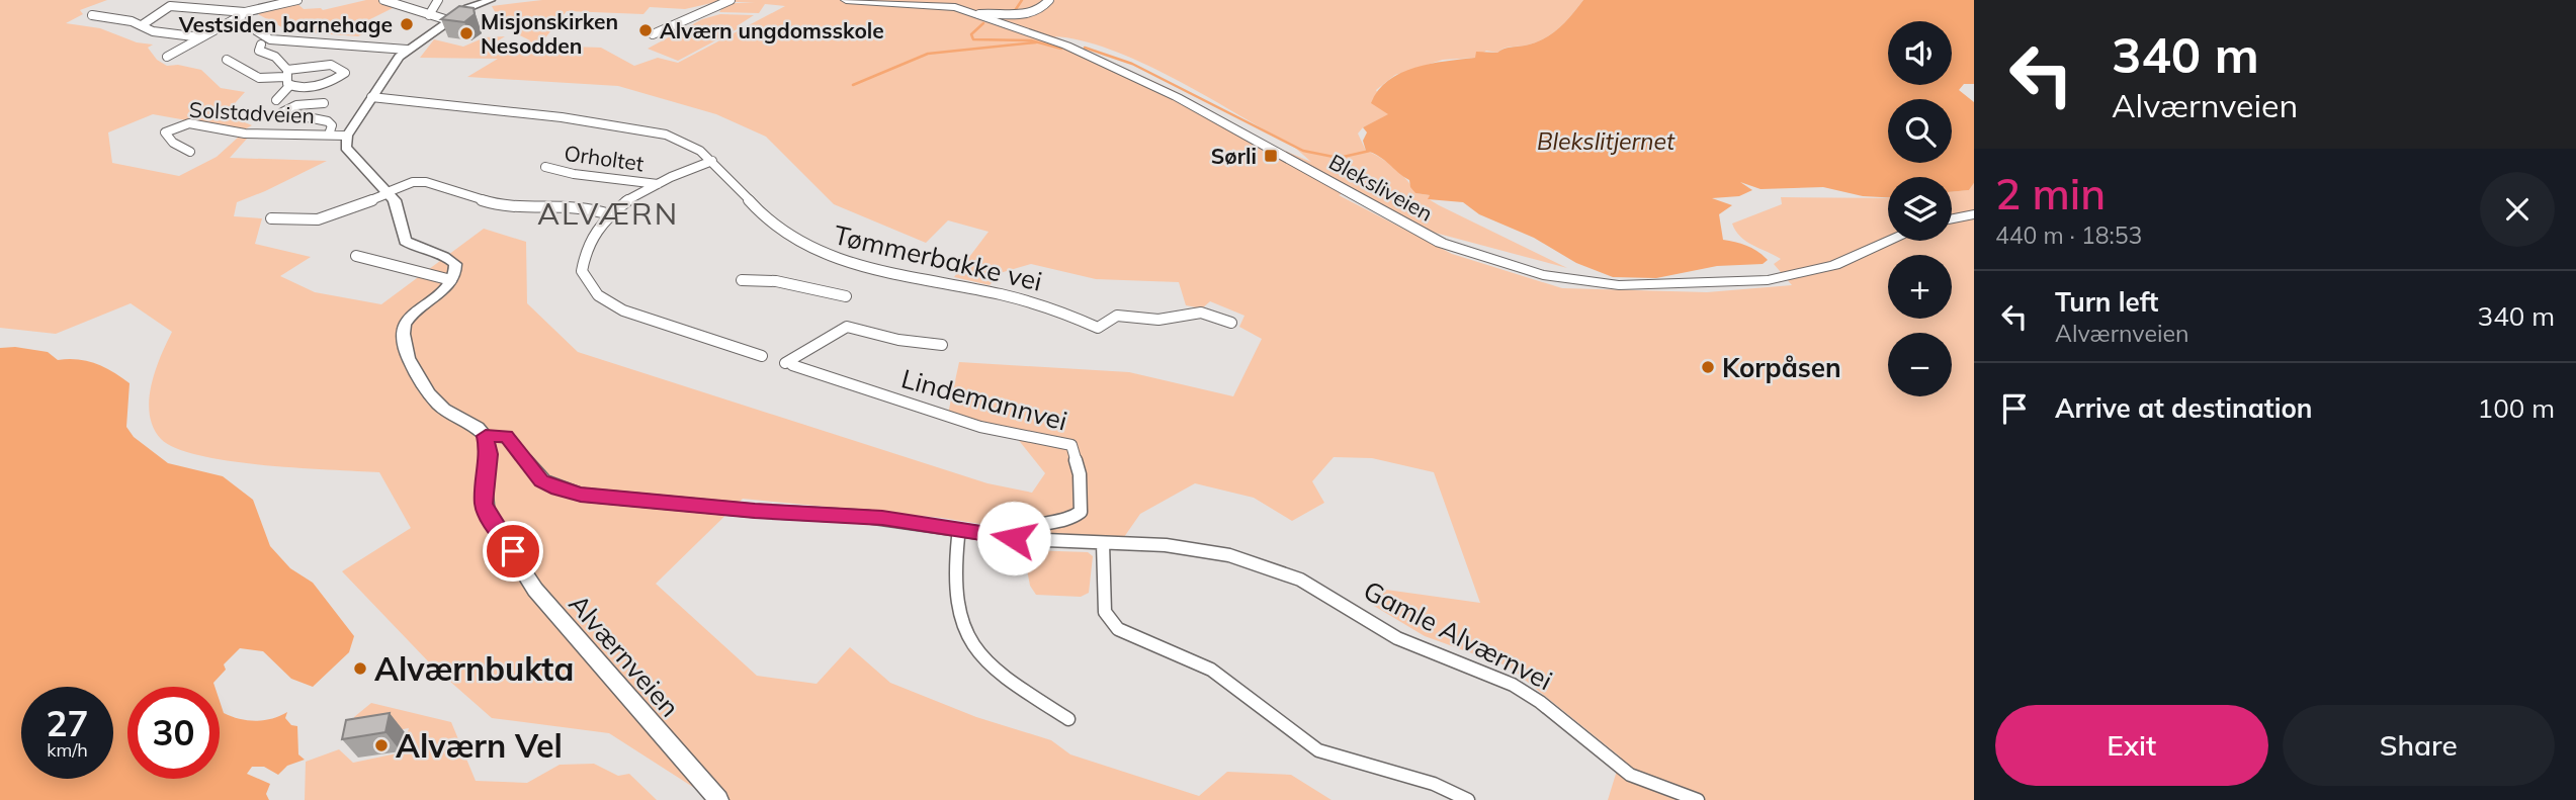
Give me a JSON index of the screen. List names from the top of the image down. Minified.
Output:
{"streets":{"main road":["Bleksliveien","Alværnveien"],"street":["Solstadveien","Orholtet","Tømmerbakke vei","Lindemannvei","Gamle Alværnvei"]},"crossings":[["Orholtet","Tømmerbakke vei"],["Lindemannvei","Gamle Alværnvei"],["Gamle Alværnvei","Alværnveien"]],"districts":["ALVÆRN"],"water":["Blekslitjernet"],"places":{"other":["Vestsiden barnehage","Alværn ungdomsskole","Misjonskirken Nesodden","Korpåsen","Alværnbukta","Alværn Vel"],"transit":["Sørli"]},"page":{"turn":["340 m","Alværnveien"],"map_buttons":["+","−"],"heading":["2 min","440 m · 18:53"],"list":[{"name":"Turn left","note":"Alværnveien","value":"340 m"},{"name":"Arrive at destination","value":"100 m"}],"speed":"27 km/h","limit":"30","buttons":["Exit","Share"]}}
